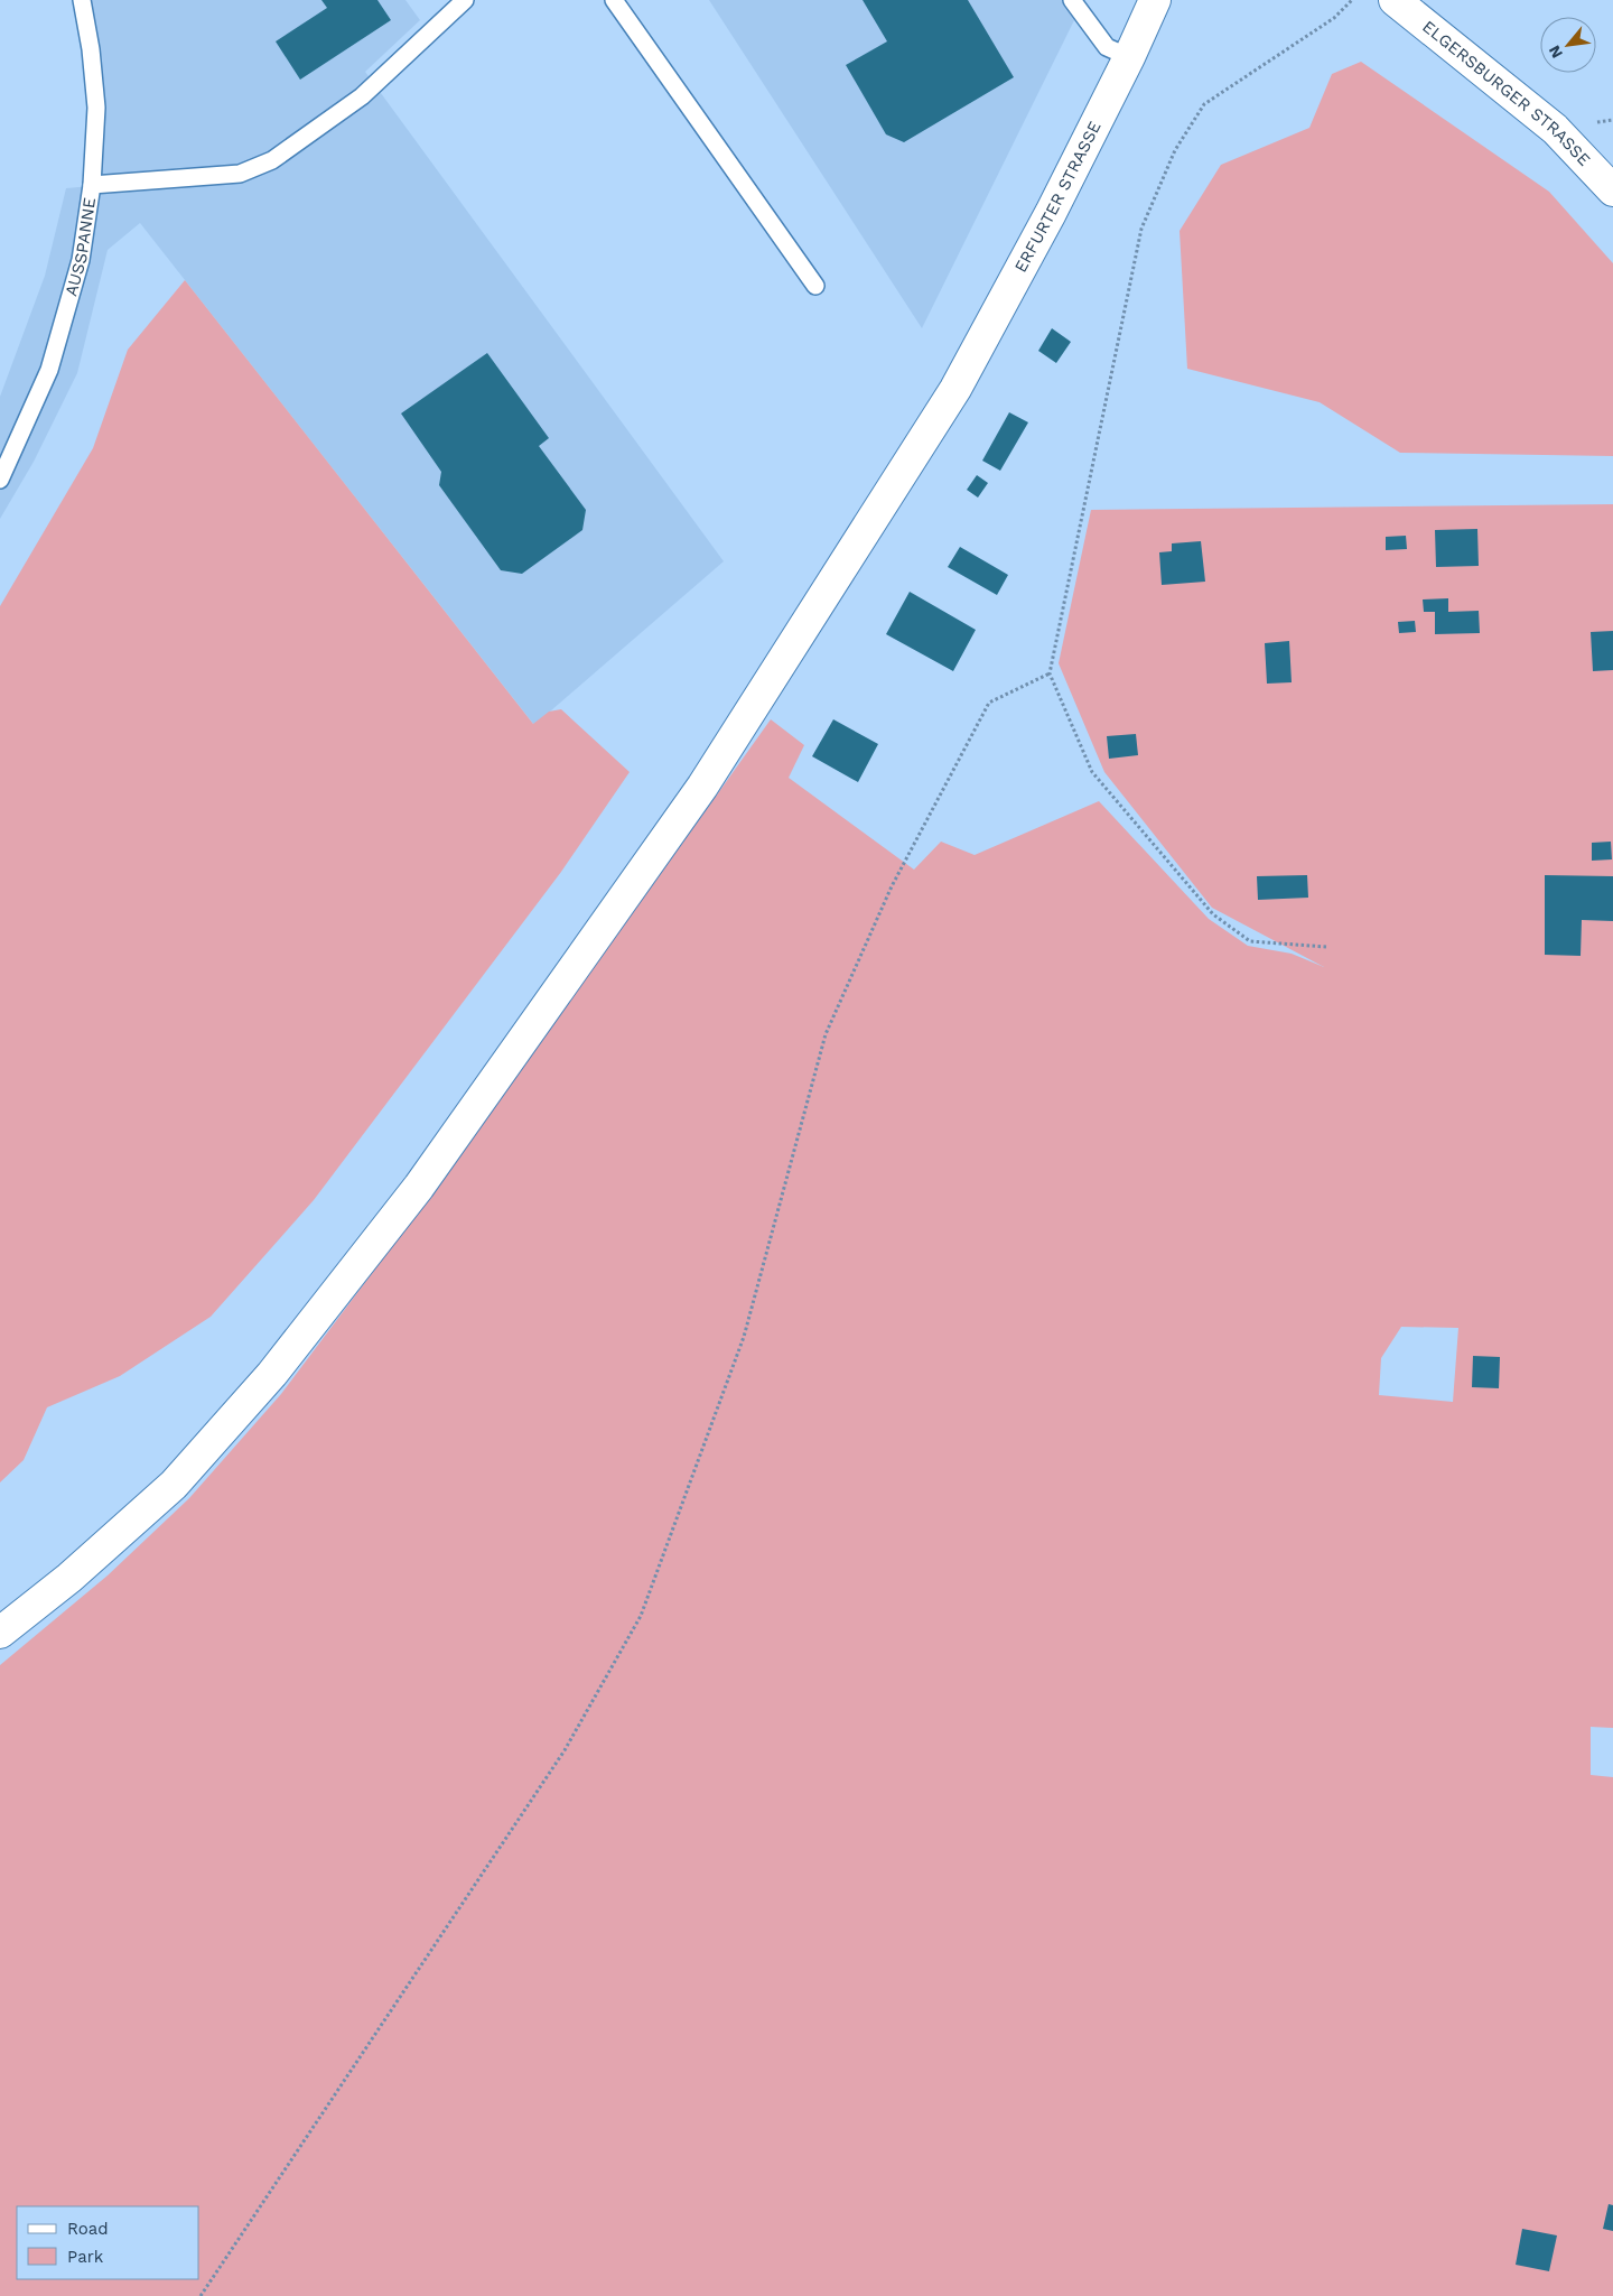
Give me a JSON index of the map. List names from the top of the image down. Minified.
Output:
{"streets":{"main road":["ELGERSBURGER STRASSE","ERFURTER STRASSE"],"lane":["AUSSPANNE"]},"legend":["Road","Park"],"north":"bottom left"}
